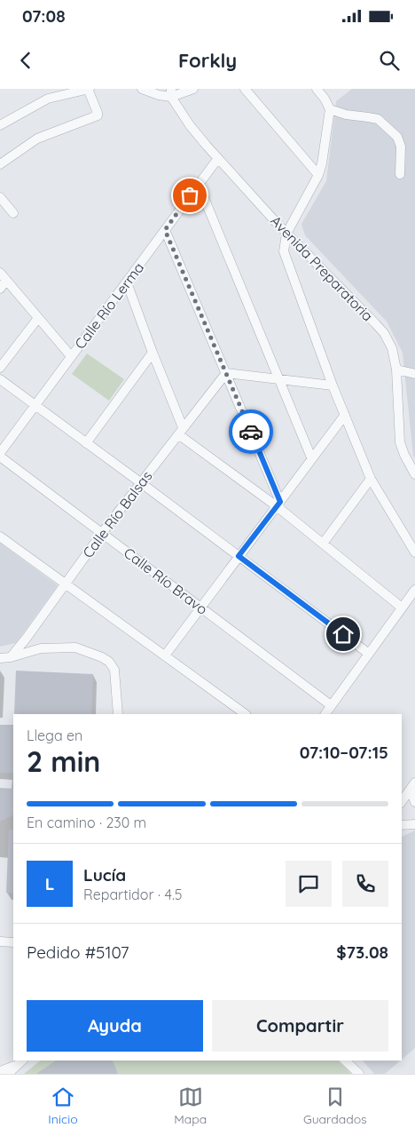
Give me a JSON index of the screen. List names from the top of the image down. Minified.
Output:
{"streets":{"street":["Avenida Preparatoria","Calle Río Lerma","Calle Río Balsas","Calle Río Bravo"]},"crossings":[["Avenida Preparatoria","Calle Río Lerma"],["Calle Río Balsas","Calle Río Bravo"]],"page":{"status":"07:08","header":"Forkly","heading":["2 min","Llega en","07:10–07:15"],"panel":["Lucía","Repartidor · 4.5","Pedido #5107","$73.08"],"bar":"En camino · 230 m","round":"L","buttons":["Ayuda","Compartir"],"tabs":["Inicio","Mapa","Guardados"]}}
